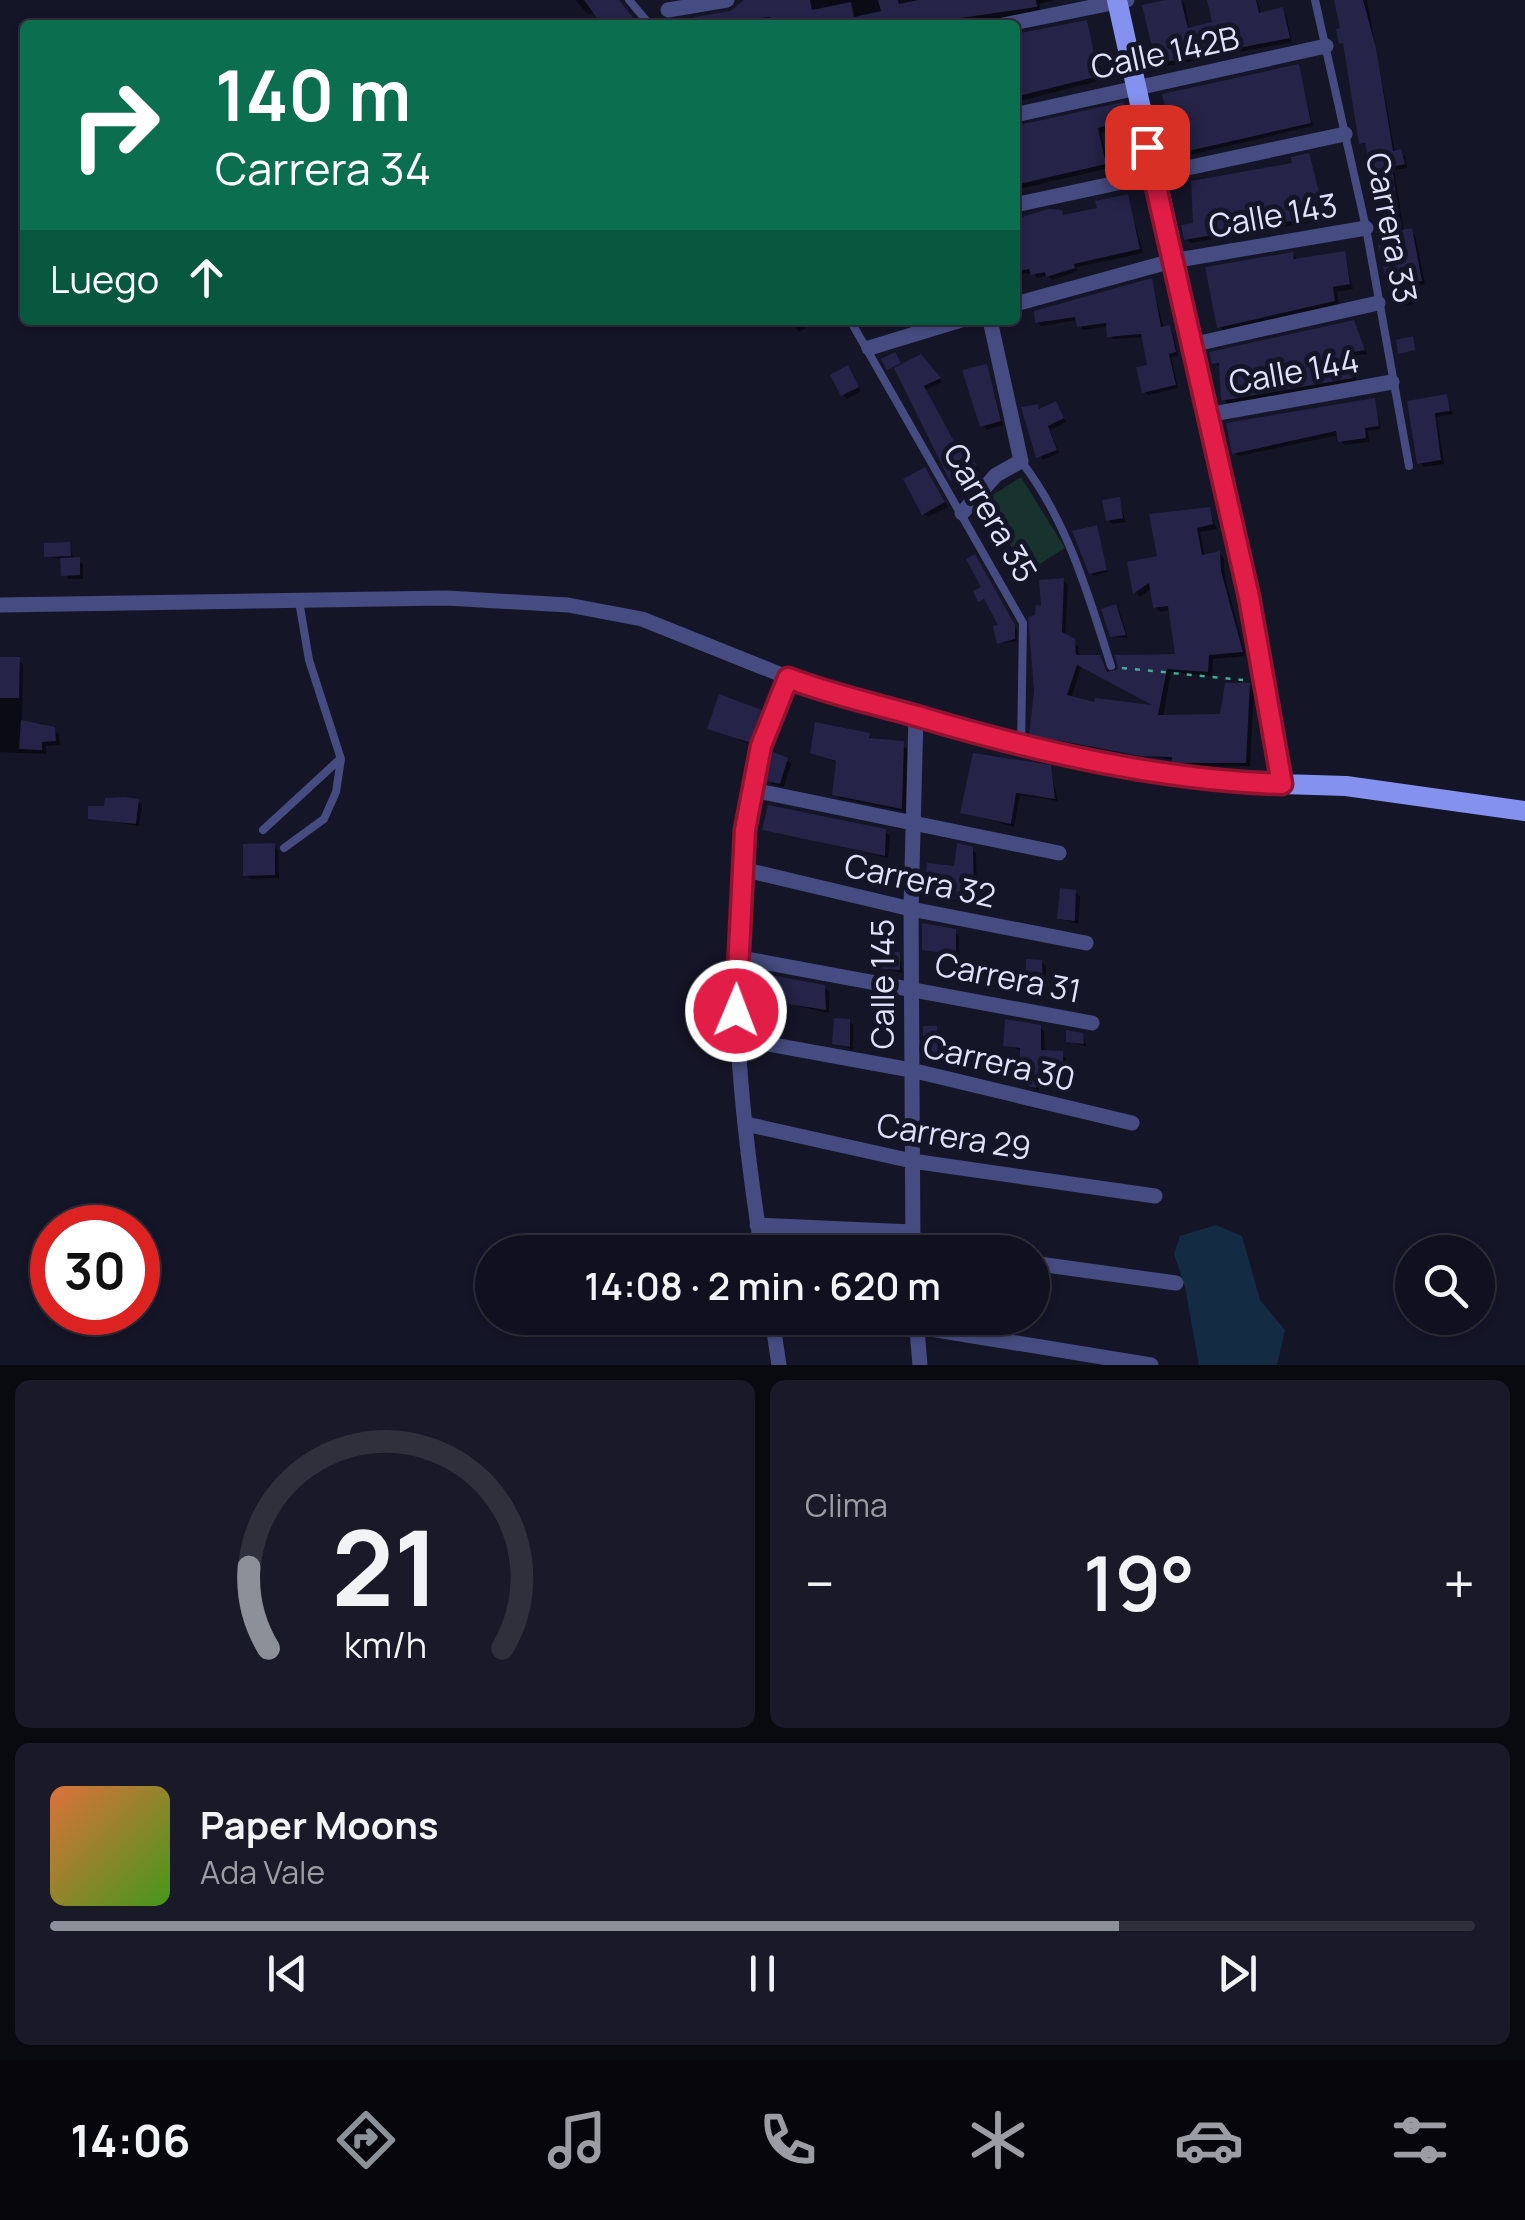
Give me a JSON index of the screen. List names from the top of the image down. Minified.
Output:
{"streets":{"street":["Calle 142B","Calle 143","Calle 144","Carrera 32","Carrera 31","Calle 145","Carrera 30","Carrera 29"],"lane":["Carrera 33","Carrera 35"]},"crossings":[["Calle 142B","Carrera 33"],["Calle 143","Carrera 33"],["Carrera 33","Calle 144"],["Carrera 32","Calle 145"],["Carrera 31","Calle 145"],["Calle 145","Carrera 30"],["Calle 145","Carrera 29"]],"page":{"turn":["140 m","Carrera 34"],"then":"Luego","limit":"30","trip":"14:08 · 2 min · 620 m","tile":"Clima","heat":["−","19°","+"],"song":["Paper Moons","Ada Vale"],"tabs":"14:06","gauge":["21","km/h"]}}
